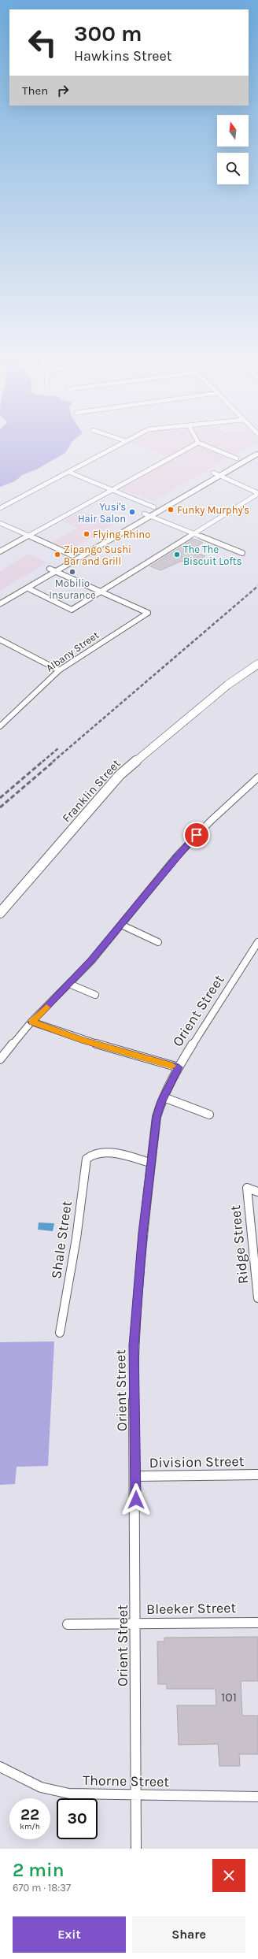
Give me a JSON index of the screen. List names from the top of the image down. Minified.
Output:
{"streets":{"main road":["Franklin Street"],"street":["Albany Street","Orient Street","Shale Street","Ridge Street","Division Street","Bleeker Street","Thorne Street"]},"crossings":[["Orient Street","Shale Street"],["Orient Street","Division Street"],["Orient Street","Bleeker Street"],["Orient Street","Thorne Street"]],"places":["Funky Murphy's","Yusi's Hair Salon","Flying Rhino","Zipango Sushi Bar and Grill","The The Biscuit Lofts","Mobilio Insurance"],"house_numbers":["101"],"north":"top","page":{"turn":["300 m","Hawkins Street"],"then":"Then","speed":"22 km/h","limit":"30","heading":["2 min","670 m · 18:37"],"buttons":["Exit","Share"]}}
